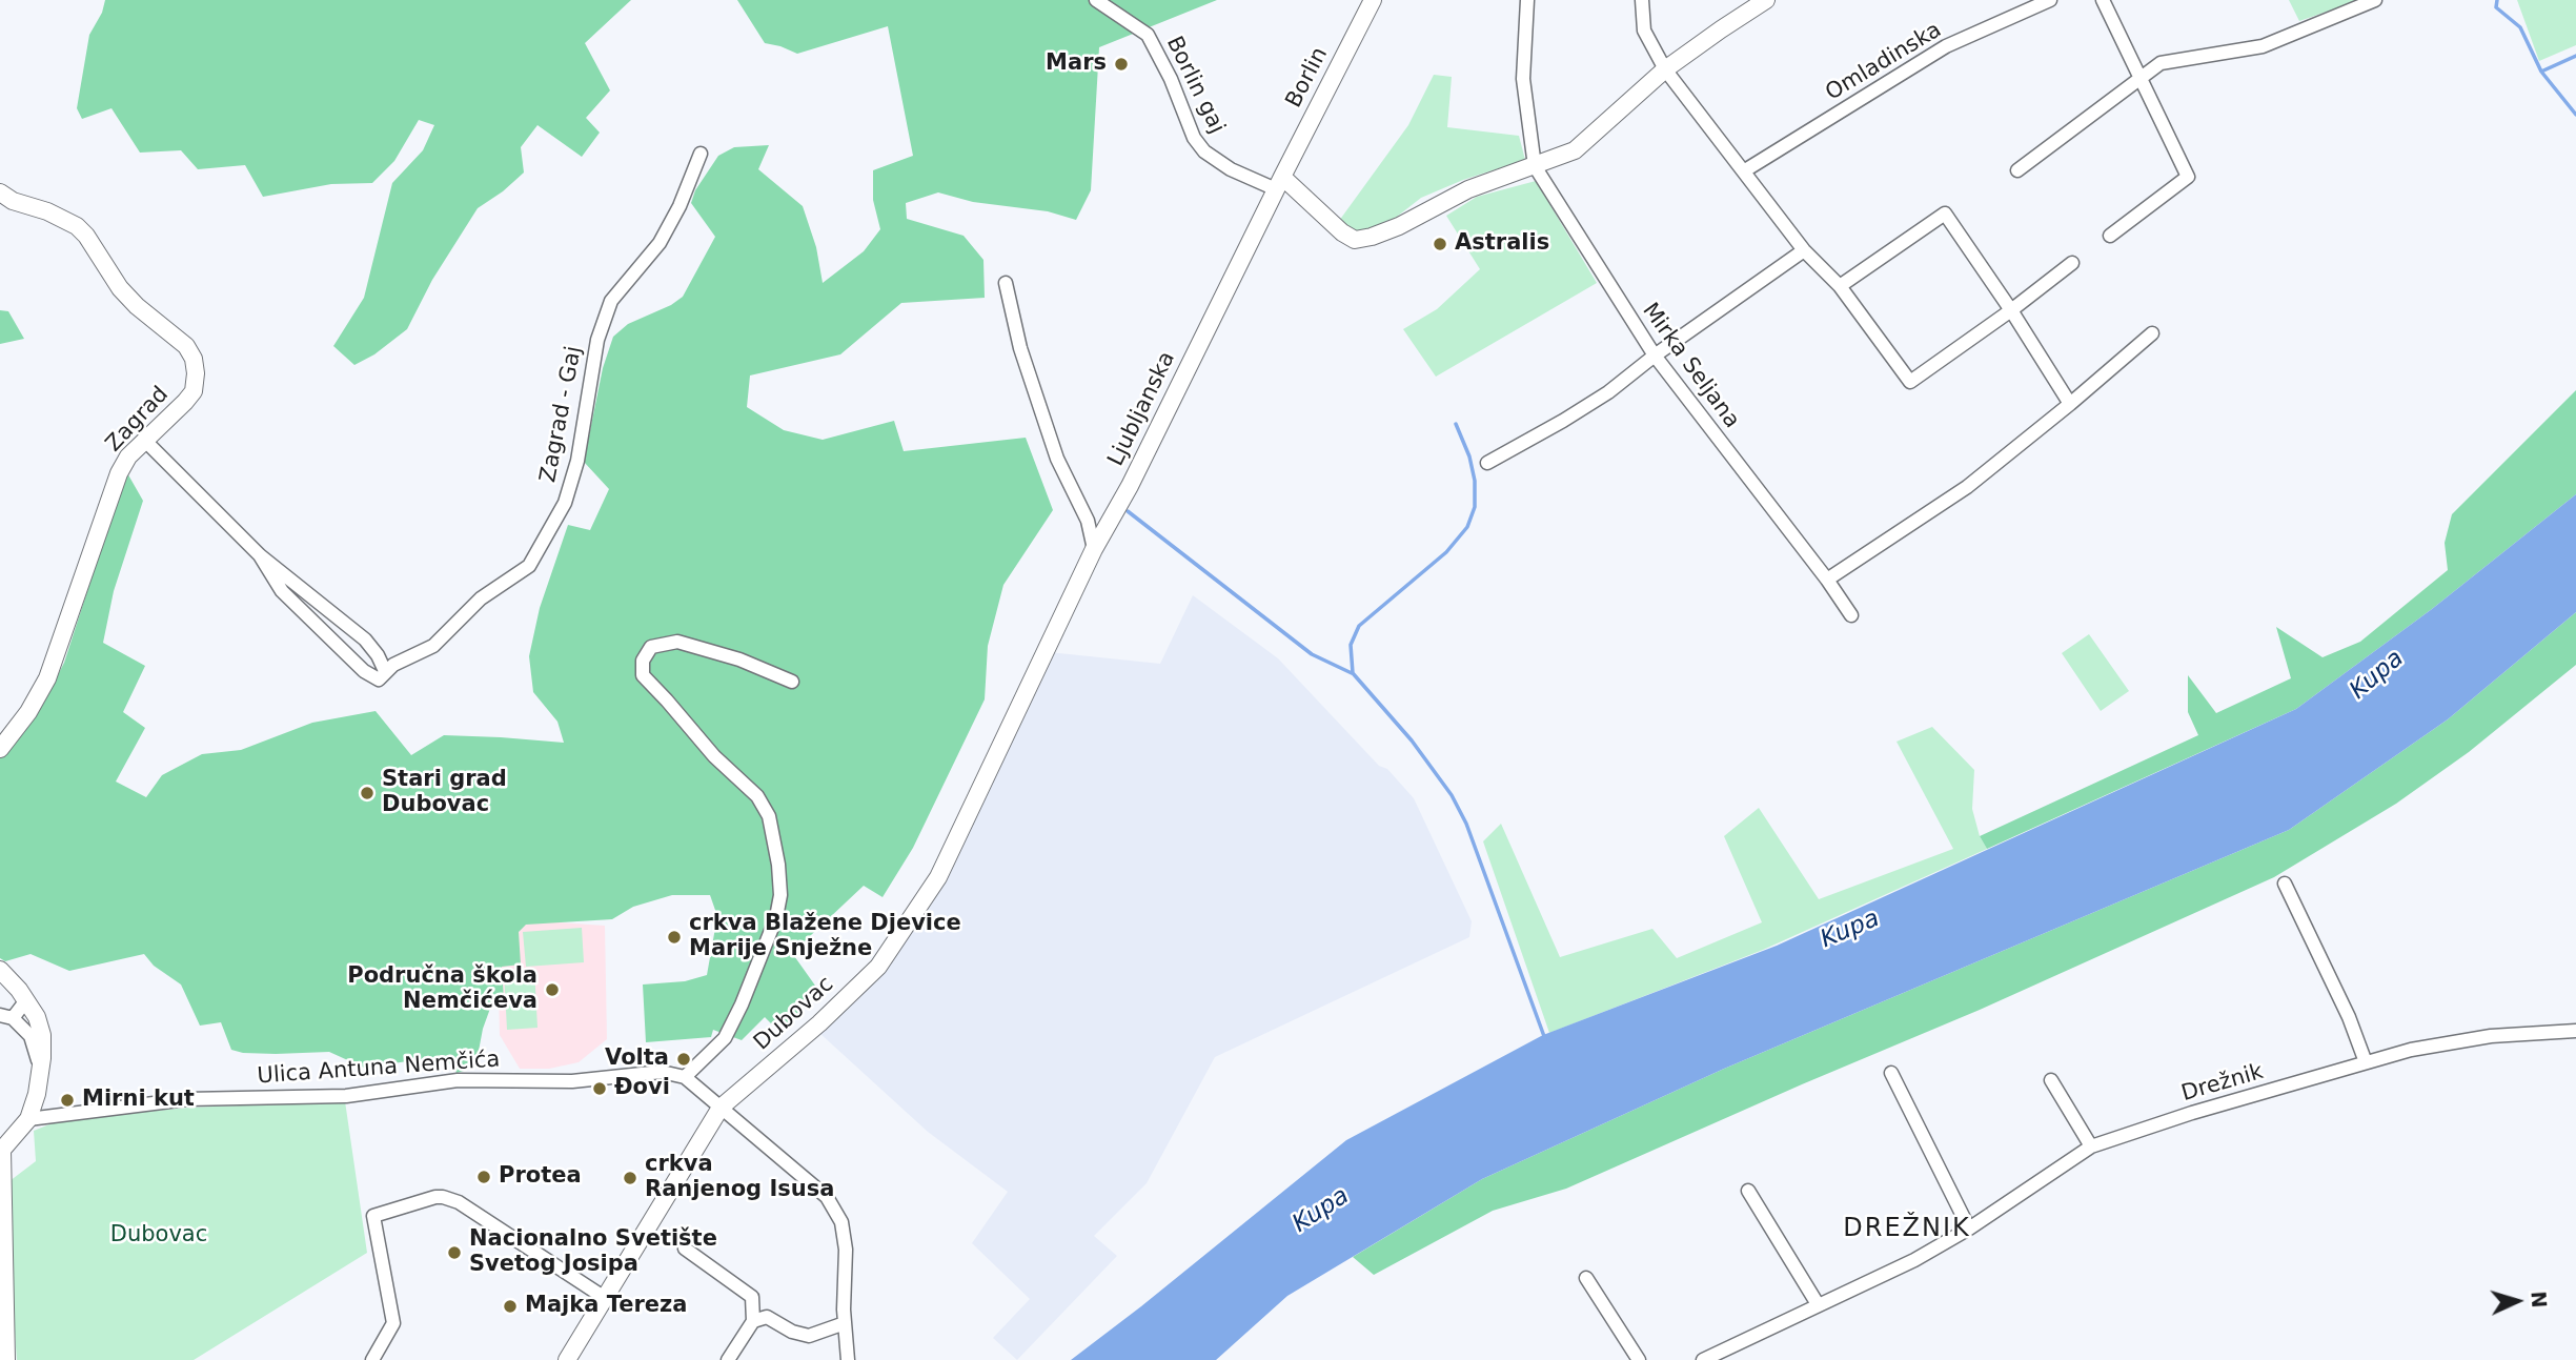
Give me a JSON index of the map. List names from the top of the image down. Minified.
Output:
{"streets":{"main road":["Borlin","Ljubljanska","Zagrad","Dubovac"],"street":["Omladinska","Borlin gaj","Mirka Seljana","Zagrad - Gaj","Ulica Antuna Nemčića","Drežnik"]},"crossings":[["Borlin","Borlin gaj"],["Borlin","Ljubljanska"],["Borlin gaj","Ljubljanska"],["Ljubljanska","Dubovac"]],"districts":["DREŽNIK"],"water":["Kupa"],"parks":["Dubovac"],"places":["Mars","Astralis","Stari grad Dubovac","crkva Blažene Djevice Marije Snježne","Područna škola Nemčićeva","Volta","Đovi","Mirni kut","Protea","crkva Ranjenog Isusa","Nacionalno Svetište Svetog Josipa","Majka Tereza"],"north":"right"}
